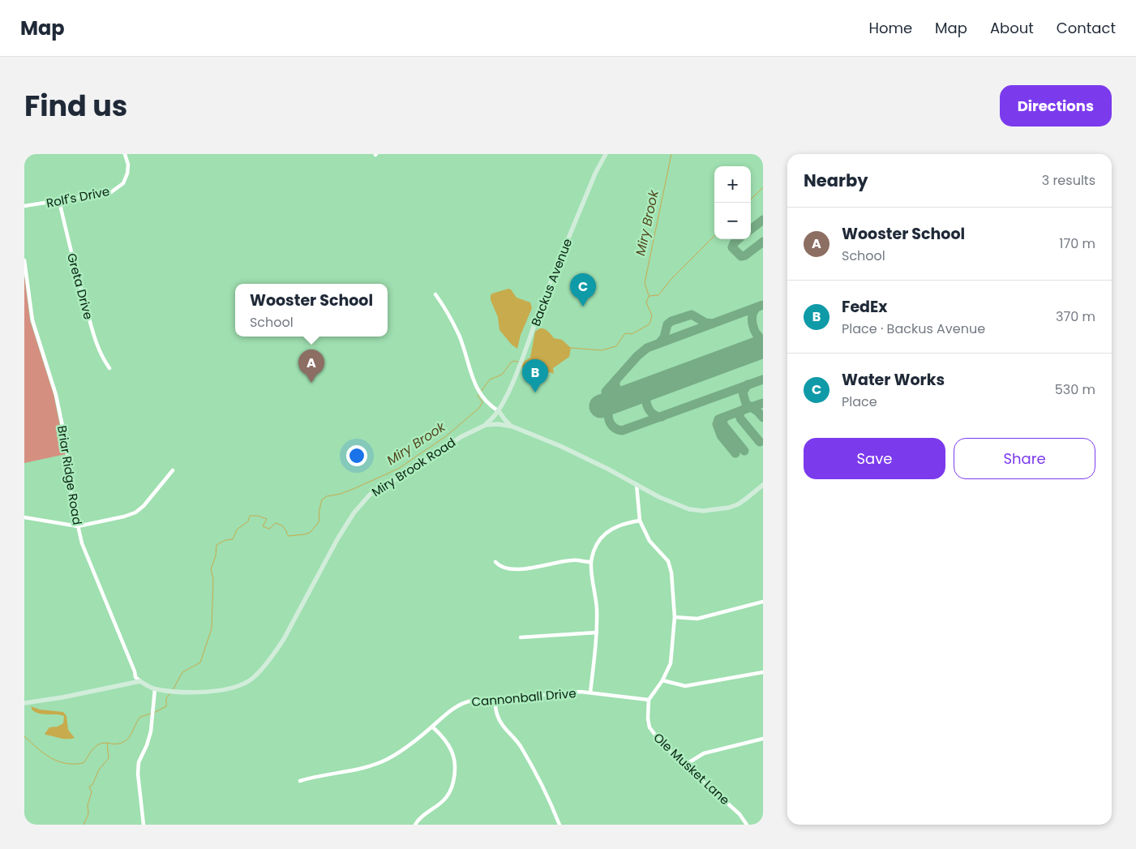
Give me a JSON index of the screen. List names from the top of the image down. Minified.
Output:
{"streets":{"main road":["Backus Avenue","Miry Brook Road"],"street":["Rolf's Drive","Greta Drive","Briar Ridge Road","Cannonball Drive","Ole Musket Lane"]},"crossings":[["Rolf's Drive","Greta Drive"],["Backus Avenue","Miry Brook Road"],["Miry Brook Road","Briar Ridge Road"],["Cannonball Drive","Ole Musket Lane"]],"water":["Miry Brook"],"page":{"header":"Map","nav":["Home","Map","About","Contact"],"title":"Find us","buttons":["Directions",["Save","Share"]],"heading":["Nearby","3 results"],"map_buttons":["+","−"],"list":[{"mark":"A","name":"Wooster School","note":"School","value":"170 m"},{"mark":"B","name":"FedEx","note":"Place · Backus Avenue","value":"370 m"},{"mark":"C","name":"Water Works","note":"Place","value":"530 m"}],"pins":["C","A","B"],"popup":["Wooster School","School"]}}
